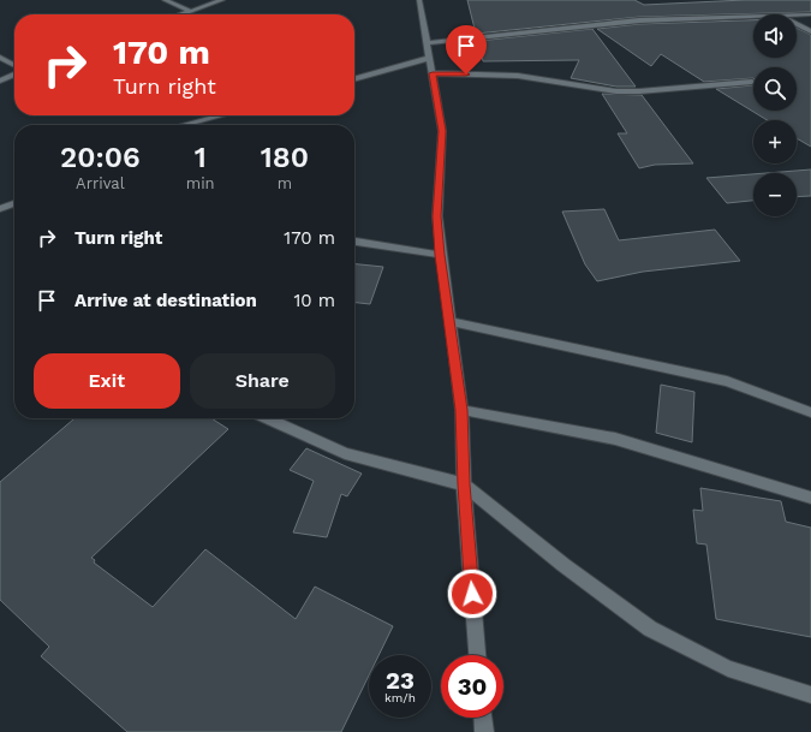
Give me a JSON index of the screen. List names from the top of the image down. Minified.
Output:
{"page":{"map_buttons":["+","−"],"turn":["170 m","Turn right"],"eta":["20:06","Arrival","1","min","180","m"],"list":[{"name":"Turn right","value":"170 m"},{"name":"Arrive at destination","value":"10 m"}],"buttons":["Exit","Share"],"speed":"23 km/h","limit":"30"}}
